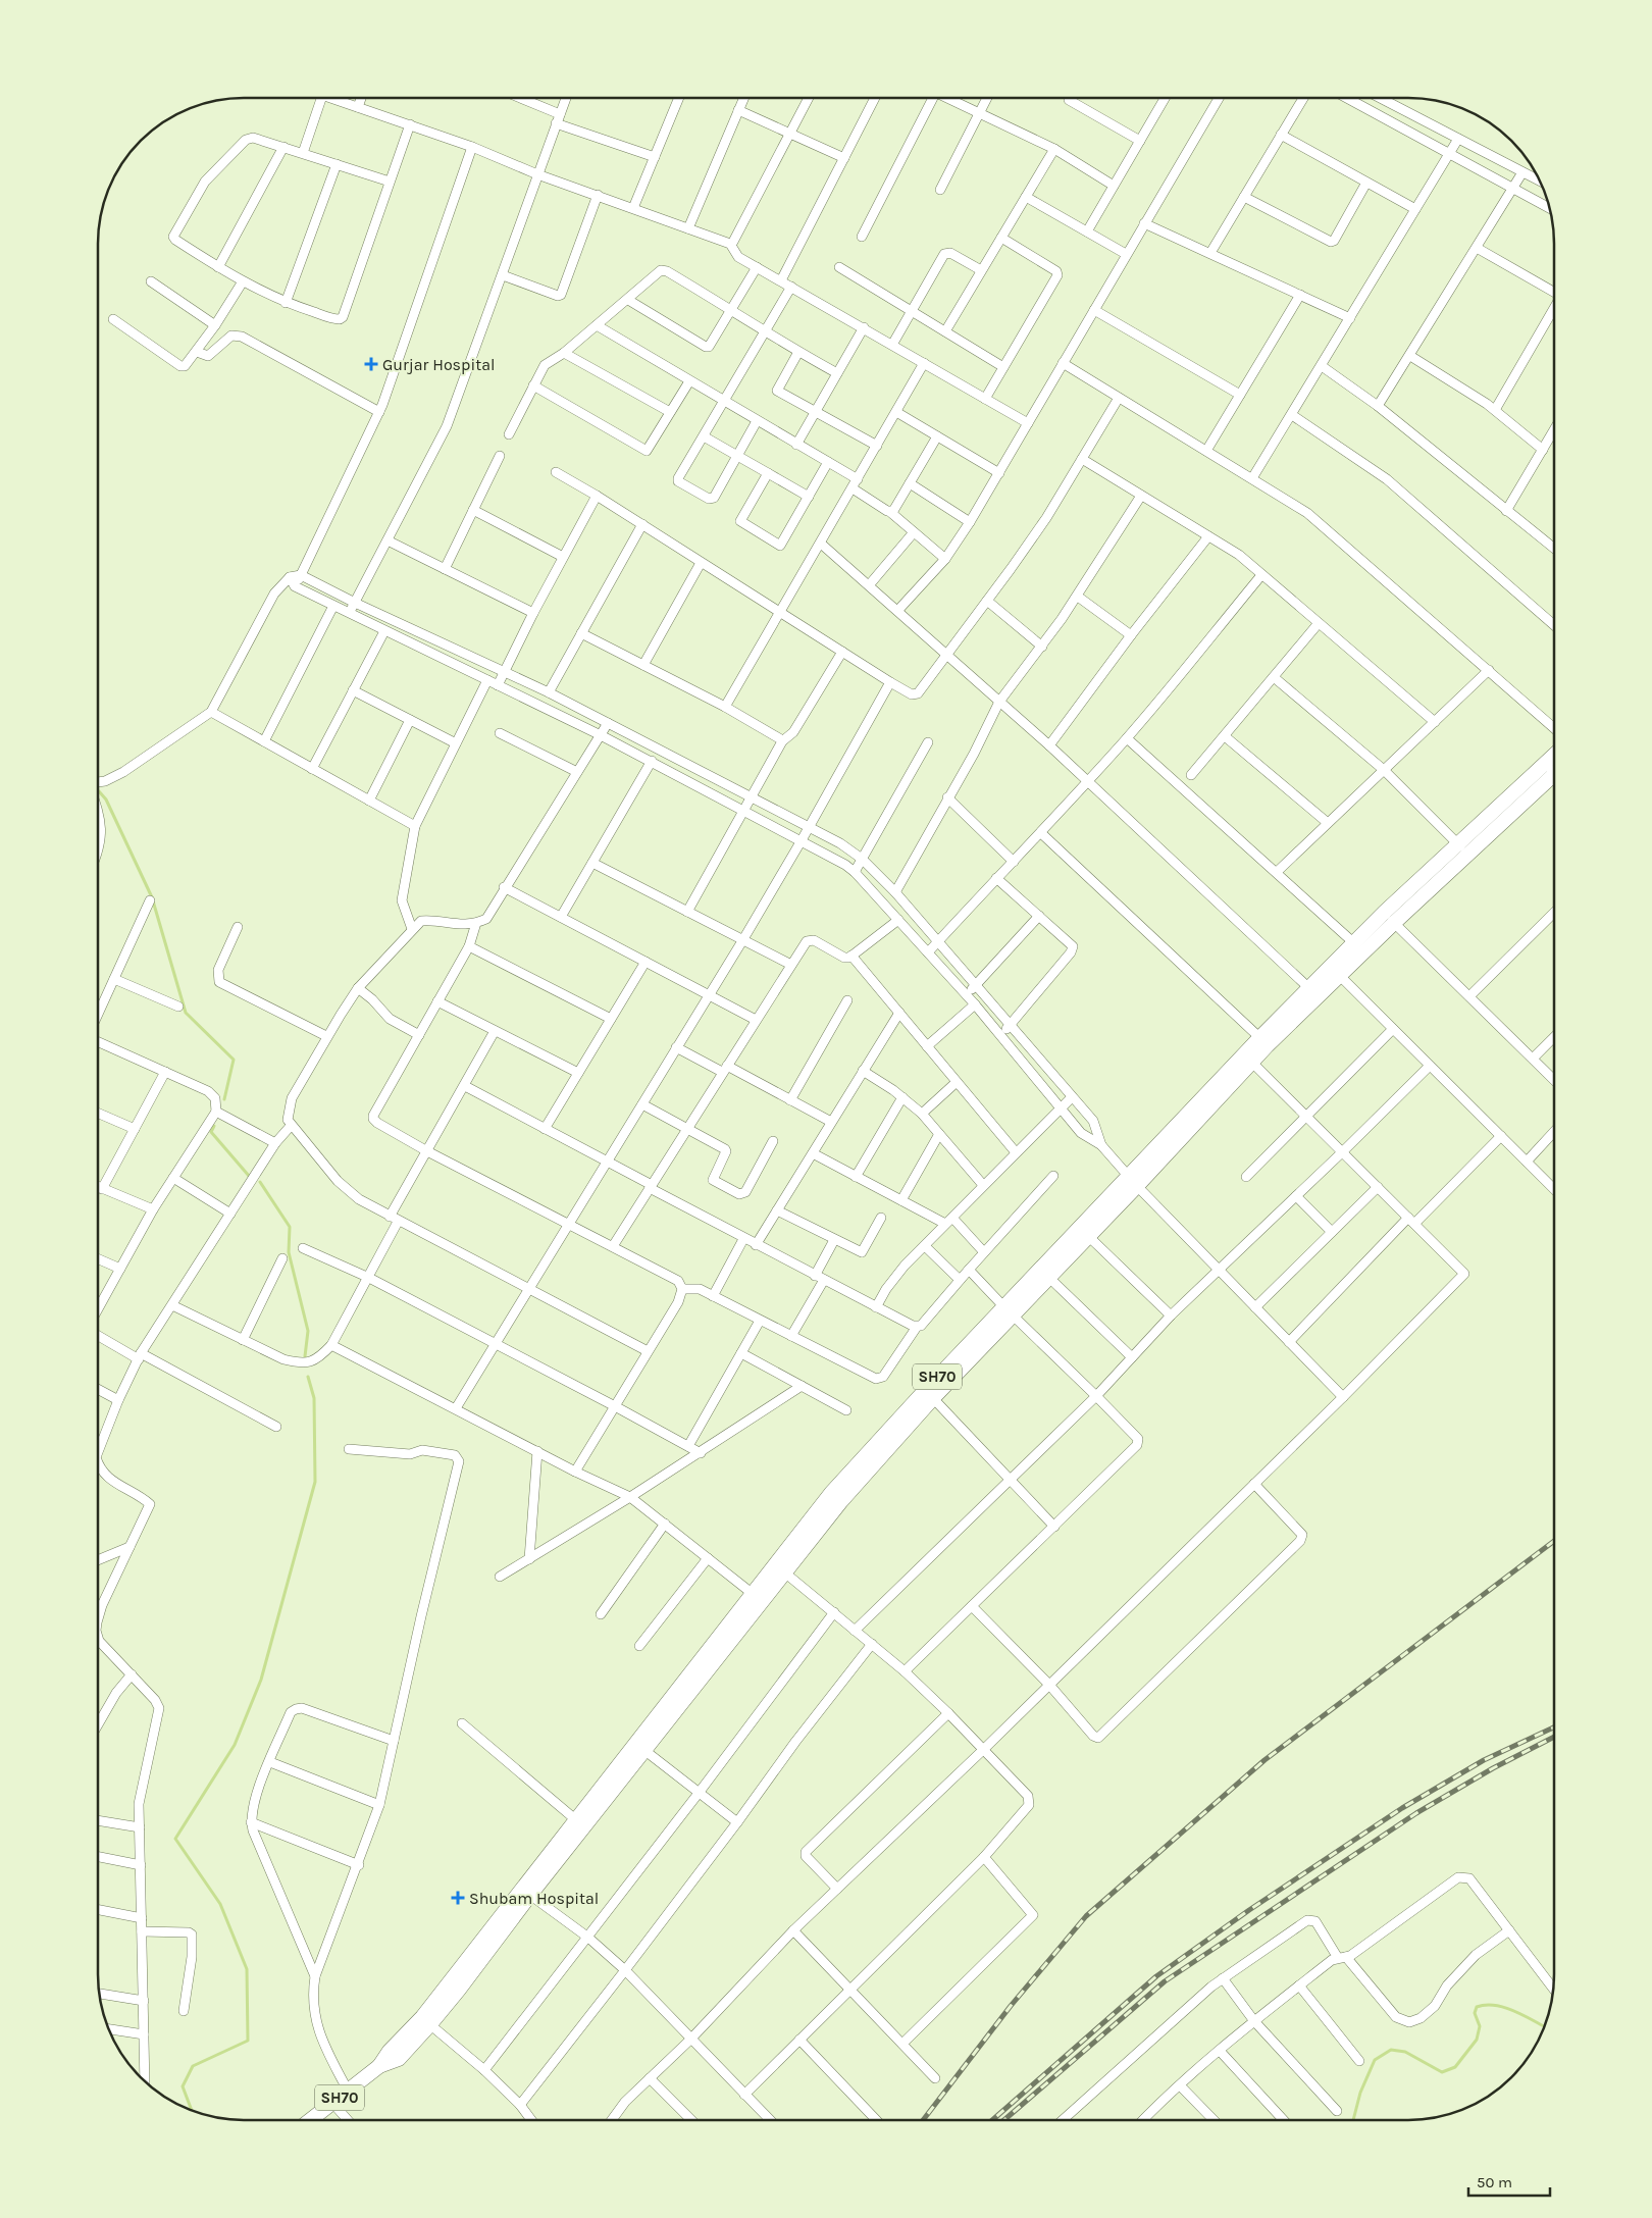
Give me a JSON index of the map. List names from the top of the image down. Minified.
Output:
{"streets":{"main road":["SH70"]},"places":{"health":["Gurjar Hospital","Shubam Hospital"]},"scale_bar":"50 m"}
